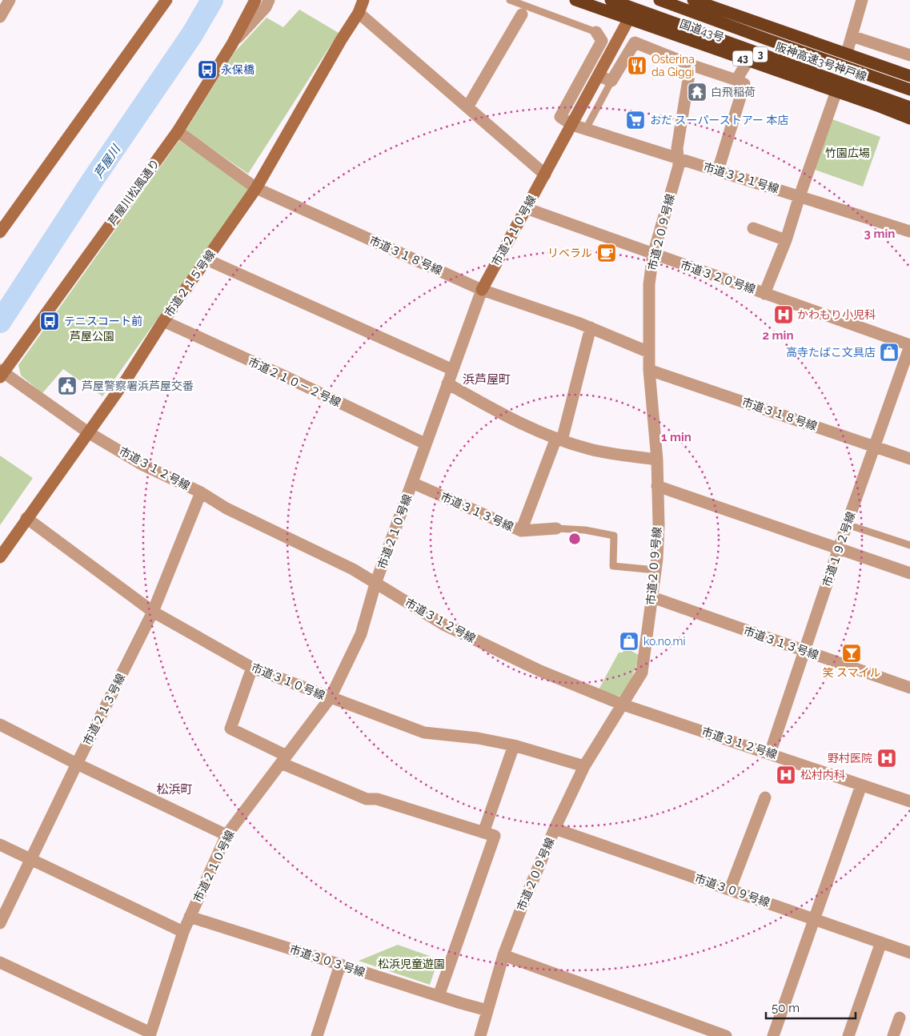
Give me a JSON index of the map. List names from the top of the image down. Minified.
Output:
{"streets":{"highway":["国道43号","3","43","阪神高速3号神戸線"],"street":["市道３２１号線","芦屋川松風通り","市道２１０号線","市道２０９号線","市道３１８号線","市道３２０号線","市道２１５号線","市道２１０－２号線","市道３１２号線","市道３１３号線","市道１９２号線","市道３１０号線","市道２１３号線","市道３０９号線","市道３０３号線"]},"crossings":[["国道43号","市道２１０号線"],["市道３２１号線","市道２１０号線"],["市道３２１号線","市道２０９号線"],["芦屋川松風通り","市道３１８号線"],["芦屋川松風通り","市道３１２号線"],["市道２１０号線","市道３１８号線"],["市道２１０号線","市道３２０号線"],["市道２１０号線","市道２１０－２号線"],["市道２１０号線","市道３１２号線"],["市道２１０号線","市道３１３号線"],["市道２１０号線","市道３１０号線"],["市道２１０号線","市道３０３号線"],["市道２０９号線","市道３１８号線"],["市道２０９号線","市道３２０号線"],["市道２０９号線","市道３１２号線"],["市道２０９号線","市道３１３号線"],["市道２０９号線","市道３１０号線"],["市道２０９号線","市道３０９号線"],["市道２０９号線","市道３０３号線"],["市道３１８号線","市道２１５号線"],["市道３１８号線","市道１９２号線"],["市道３２０号線","市道１９２号線"],["市道２１５号線","市道２１０－２号線"],["市道２１５号線","市道３１２号線"],["市道２１５号線","市道３１０号線"],["市道３１２号線","市道１９２号線"],["市道３１２号線","市道２１３号線"],["市道３１３号線","市道１９２号線"],["市道３１０号線","市道２１３号線"]],"districts":["浜芦屋町","松浜町"],"water":["芦屋川"],"parks":["竹園広場","芦屋公園","松浜児童遊園"],"places":{"restaurant":["Osterina da Giggi"],"bus stop":["永保橋","テニスコート前"],"temple":["白飛稲荷"],"supermarket":["おだ スーパーストアー 本店"],"cafe":["リベラル"],"hospital":["かわもり小児科","野村医院","松村内科"],"shop":["高寺たばこ文具店","ko.no.mi"],"public building":["芦屋警察署浜芦屋交番"],"bar":["笑 スマイル"]},"scale_bar":"50 m","rings":["3 min","2 min","1 min"]}
